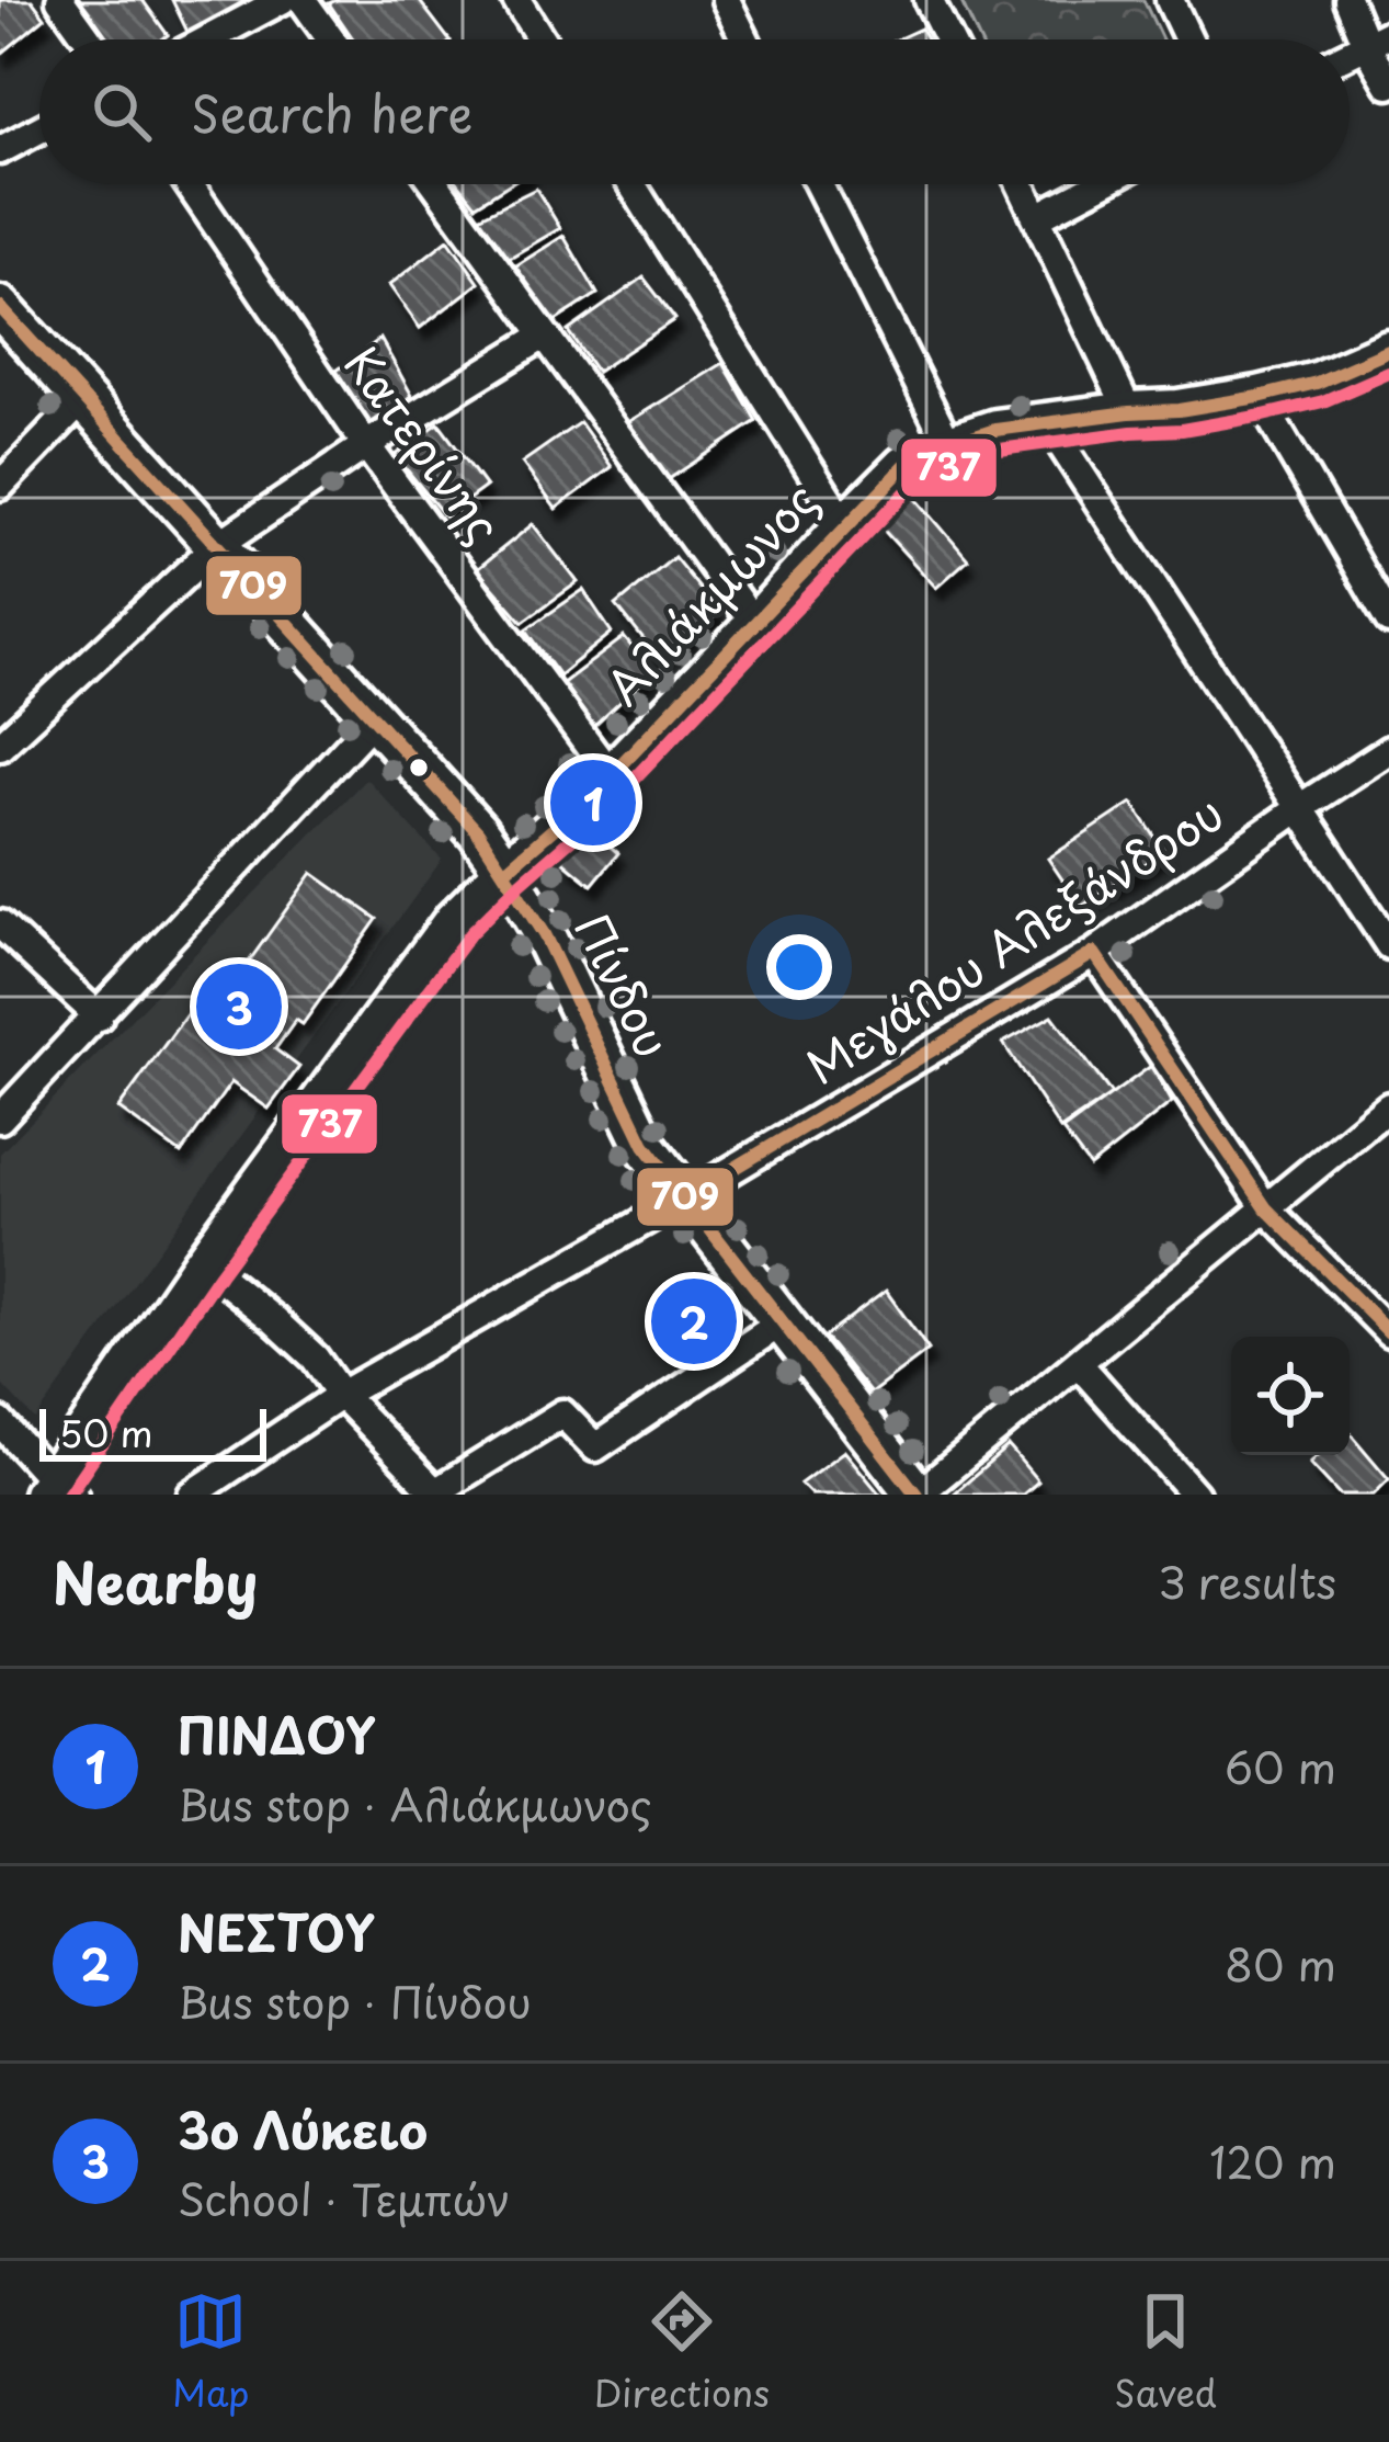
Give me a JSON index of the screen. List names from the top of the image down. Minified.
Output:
{"streets":{"street":["Κατερίνης","Αλιάκμωνος","Μεγάλου Αλεξάνδρου","Πίνδου"]},"crossings":[["Κατερίνης","Αλιάκμωνος"],["Αλιάκμωνος","Πίνδου"],["Μεγάλου Αλεξάνδρου","Πίνδου"]],"lines":["transit line 709","transit line 737"],"scale_bar":"50 m","page":{"search":"Search here","pins":["1","3","2"],"scale":"50 m","heading":["Nearby","3 results"],"list":[{"mark":"1","name":"ΠΙΝΔΟΥ","note":"Bus stop · Αλιάκμωνος","value":"60 m"},{"mark":"2","name":"ΝΕΣΤΟΥ","note":"Bus stop · Πίνδου","value":"80 m"},{"mark":"3","name":"3ο Λύκειο","note":"School · Τεμπών","value":"120 m"}],"nav":["Map","Directions","Saved"]}}
